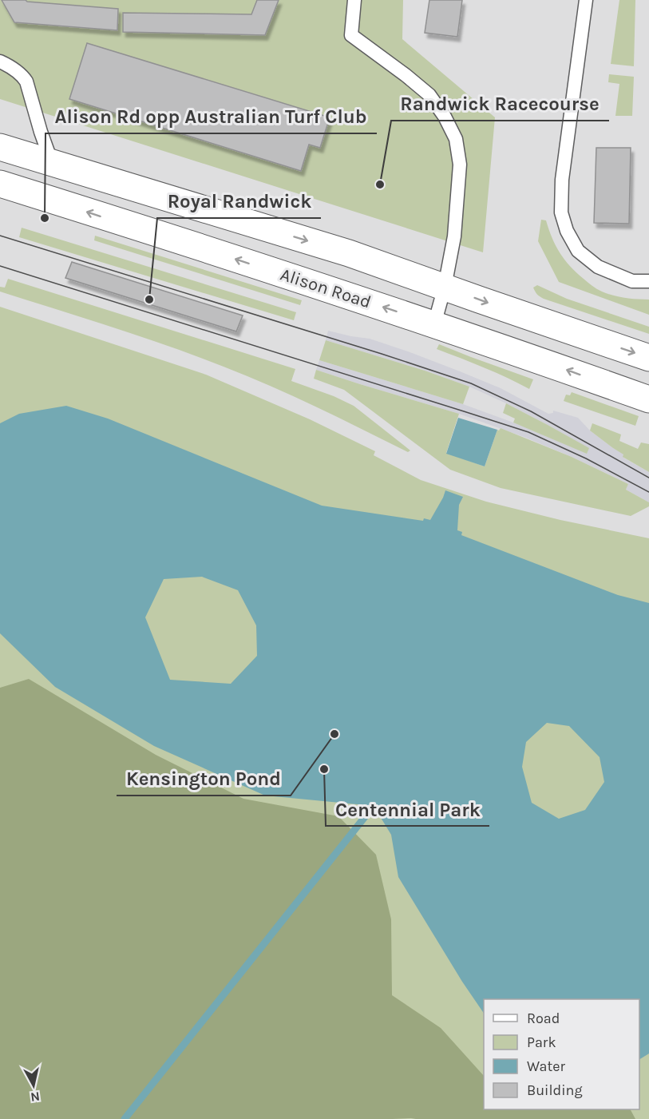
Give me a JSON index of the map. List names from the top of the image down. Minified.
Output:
{"streets":{"main road":["Alison Road"]},"places":["Randwick Racecourse","Alison Rd opp Australian Turf Club","Royal Randwick","Kensington Pond","Centennial Park"],"legend":["Road","Park","Water","Building"],"north":"bottom"}
